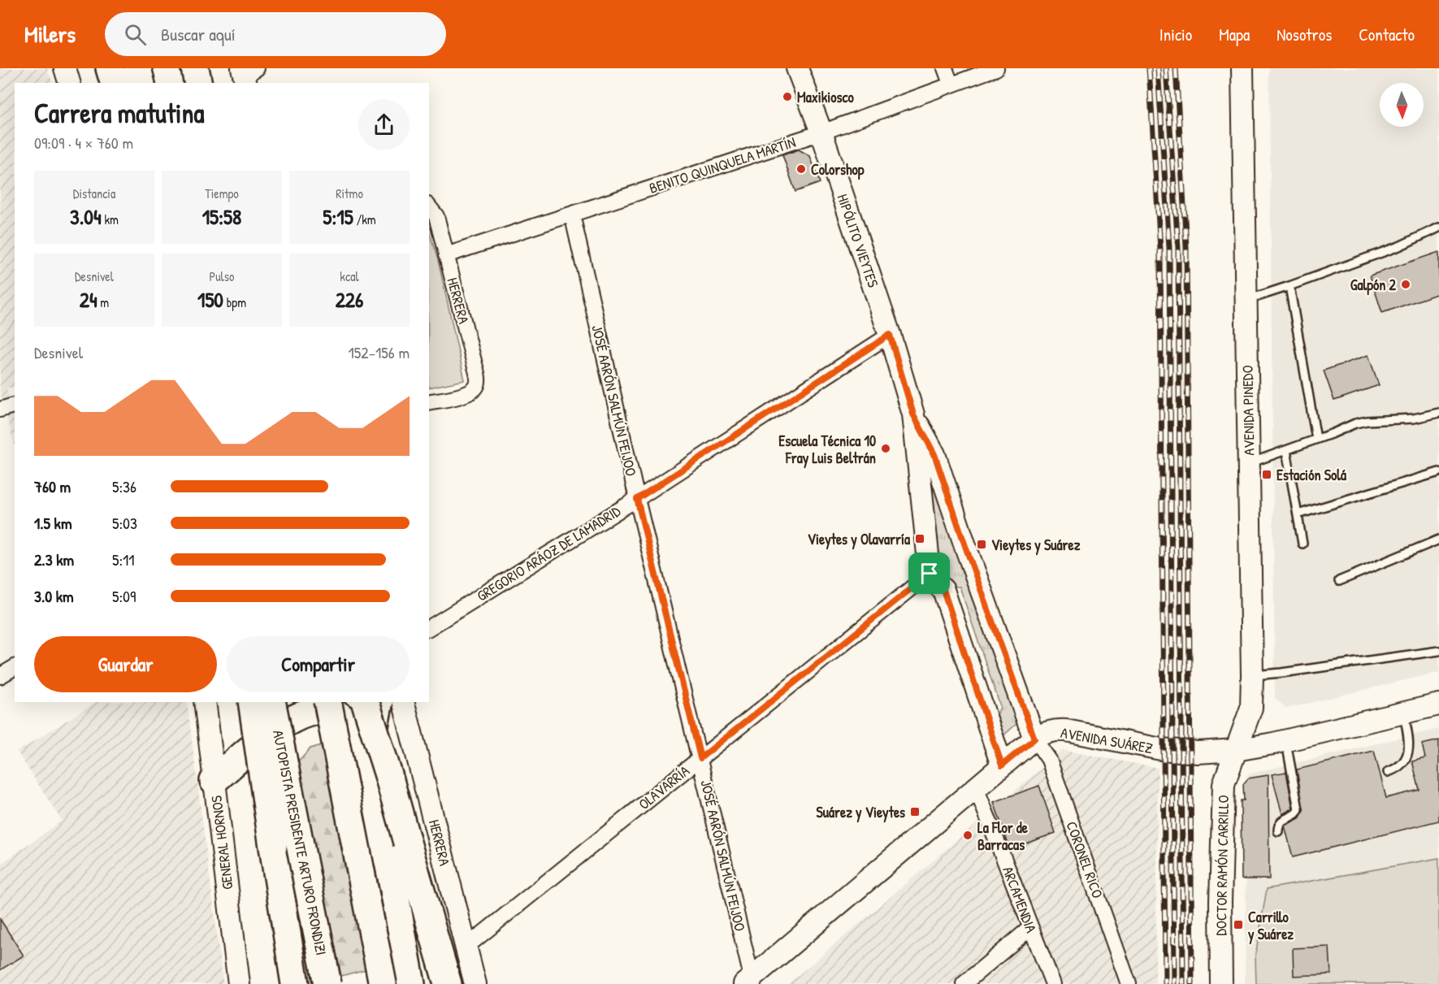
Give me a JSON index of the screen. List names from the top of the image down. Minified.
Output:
{"streets":{"highway":["AUTOPISTA PRESIDENTE ARTURO FRONDIZI"],"main road":["HIPÓLITO VIEYTES","HERRERA","AVENIDA PINEDO","AVENIDA SUÁREZ","GENERAL HORNOS","DOCTOR RAMÓN CARRILLO"],"street":["BENITO QUINQUELA MARTÍN","JOSÉ AARÓN SALMÚN FEIJOO","GREGORIO ARÁOZ DE LAMADRID","OLAVARRÍA","CORONEL RICO","ARCAMENDIA"]},"crossings":[["BENITO QUINQUELA MARTÍN","HIPÓLITO VIEYTES"],["BENITO QUINQUELA MARTÍN","HERRERA"],["BENITO QUINQUELA MARTÍN","JOSÉ AARÓN SALMÚN FEIJOO"],["HIPÓLITO VIEYTES","GREGORIO ARÁOZ DE LAMADRID"],["HIPÓLITO VIEYTES","AVENIDA SUÁREZ"],["HIPÓLITO VIEYTES","OLAVARRÍA"],["HIPÓLITO VIEYTES","CORONEL RICO"],["HERRERA","OLAVARRÍA"],["JOSÉ AARÓN SALMÚN FEIJOO","GREGORIO ARÁOZ DE LAMADRID"],["JOSÉ AARÓN SALMÚN FEIJOO","AVENIDA SUÁREZ"],["JOSÉ AARÓN SALMÚN FEIJOO","OLAVARRÍA"],["AVENIDA PINEDO","AVENIDA SUÁREZ"],["AVENIDA PINEDO","DOCTOR RAMÓN CARRILLO"],["AVENIDA SUÁREZ","CORONEL RICO"],["AVENIDA SUÁREZ","DOCTOR RAMÓN CARRILLO"],["AVENIDA SUÁREZ","ARCAMENDIA"]],"places":{"other":["Maxikiosco","Colorshop","Galpón 2","Escuela Técnica 10 Fray Luis Beltrán","La Flor de Barracas"],"transit":["Estación Solá","Vieytes y Olavarría","Vieytes y Suárez","Suárez y Vieytes","Carrillo y Suárez"]},"north":"bottom","page":{"header":"Milers","search":"Buscar aquí","nav":["Inicio","Mapa","Nosotros","Contacto"],"heading":["Carrera matutina","09:09 · 4 × 760 m"],"stats":[["Distancia","3.04 km"],["Tiempo","15:58"],["Ritmo","5:15 /km"],["Desnivel","24 m"],["Pulso","150 bpm"],["kcal","226"]],"chart":["Desnivel","152–156 m"],"list":[{"name":"760 m","note":"5:36"},{"name":"1.5 km","note":"5:03"},{"name":"2.3 km","note":"5:11"},{"name":"3.0 km","note":"5:09"}],"buttons":["Guardar","Compartir"]}}
